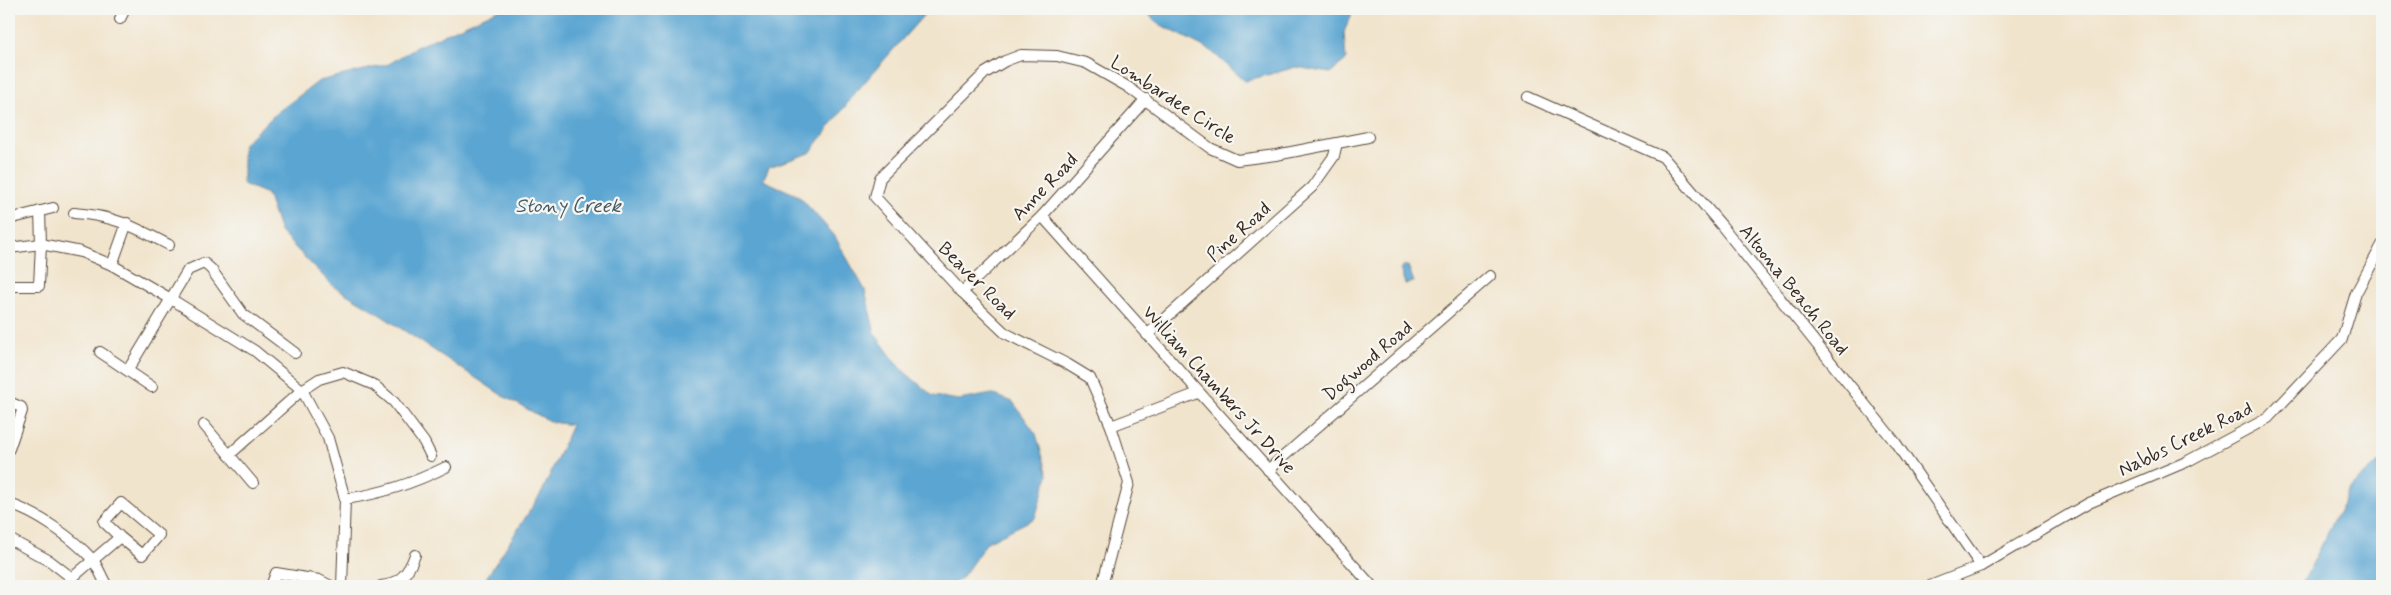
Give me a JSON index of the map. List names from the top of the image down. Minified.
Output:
{"streets":{"street":["Lombardee Circle","Anne Road","Pine Road","Beaver Road","Altoona Beach Road","Dogwood Road","William Chambers Jr Drive","Nabbs Creek Road"]},"crossings":[["Lombardee Circle","Anne Road"],["Lombardee Circle","Pine Road"],["Lombardee Circle","Beaver Road"],["Anne Road","Beaver Road"],["Anne Road","William Chambers Jr Drive"],["Pine Road","William Chambers Jr Drive"],["Altoona Beach Road","Nabbs Creek Road"],["Dogwood Road","William Chambers Jr Drive"]],"water":["Stony Creek"]}
